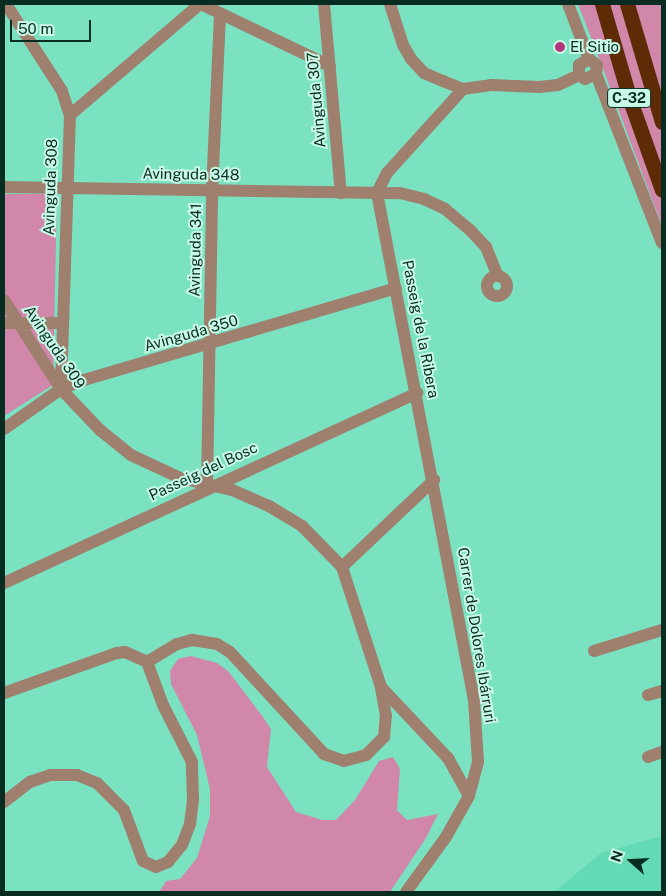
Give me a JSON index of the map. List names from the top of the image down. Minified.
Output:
{"streets":{"highway":["C-32"],"street":["Avinguda 307","Avinguda 348","Avinguda 308","Avinguda 341","Passeig de la Ribera","Avinguda 350","Avinguda 309","Passeig del Bosc","Carrer de Dolores Ibárruri"]},"crossings":[["Avinguda 307","Avinguda 348"],["Avinguda 348","Avinguda 308"],["Avinguda 348","Avinguda 341"],["Avinguda 348","Passeig de la Ribera"],["Avinguda 308","Avinguda 350"],["Avinguda 308","Avinguda 309"],["Avinguda 341","Avinguda 350"],["Avinguda 341","Avinguda 309"],["Avinguda 341","Passeig del Bosc"],["Passeig de la Ribera","Avinguda 350"],["Passeig de la Ribera","Passeig del Bosc"],["Passeig de la Ribera","Carrer de Dolores Ibárruri"],["Avinguda 350","Avinguda 309"],["Avinguda 309","Passeig del Bosc"]],"places":["El Sitio"],"scale_bar":"50 m","north":"left"}
